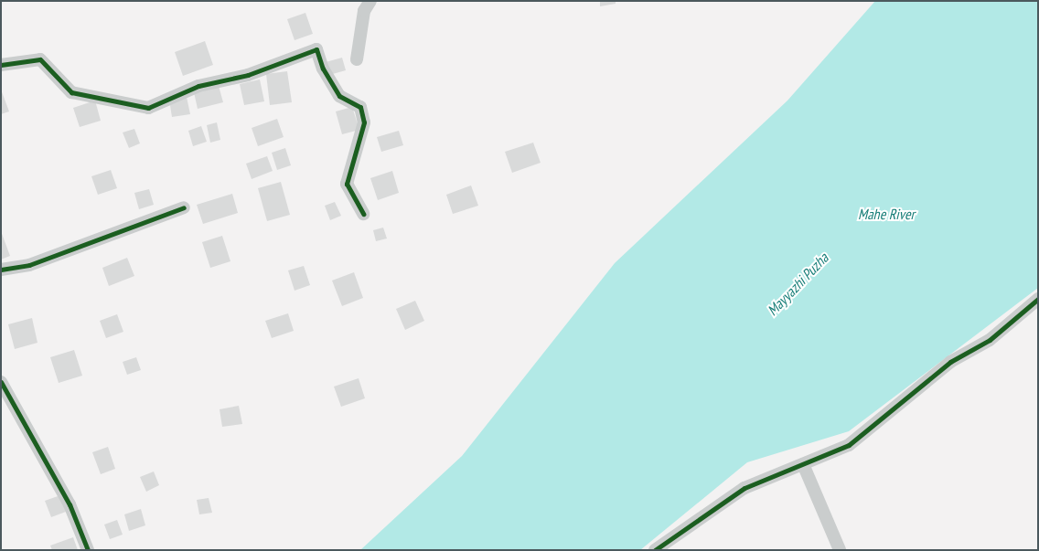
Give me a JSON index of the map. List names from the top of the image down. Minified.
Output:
{"water":["Mahe River","Mayyazhi Puzha"]}
